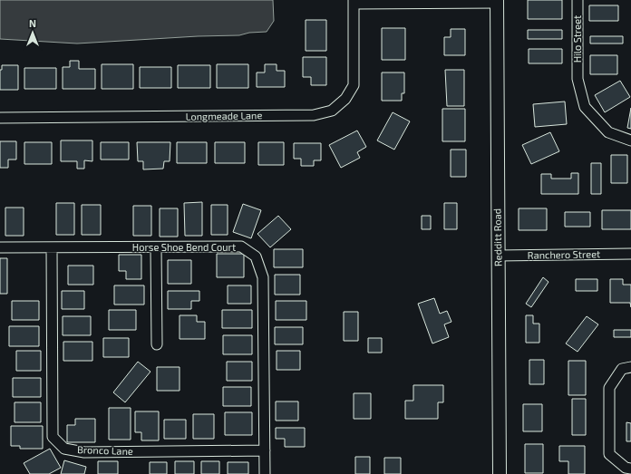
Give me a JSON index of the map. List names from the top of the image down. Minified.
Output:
{"streets":{"street":["Hilo Street","Longmeade Lane","Redditt Road","Horse Shoe Bend Court","Ranchero Street","Bronco Lane"]},"crossings":[["Redditt Road","Ranchero Street"],["Horse Shoe Bend Court","Bronco Lane"]],"north":"top"}
